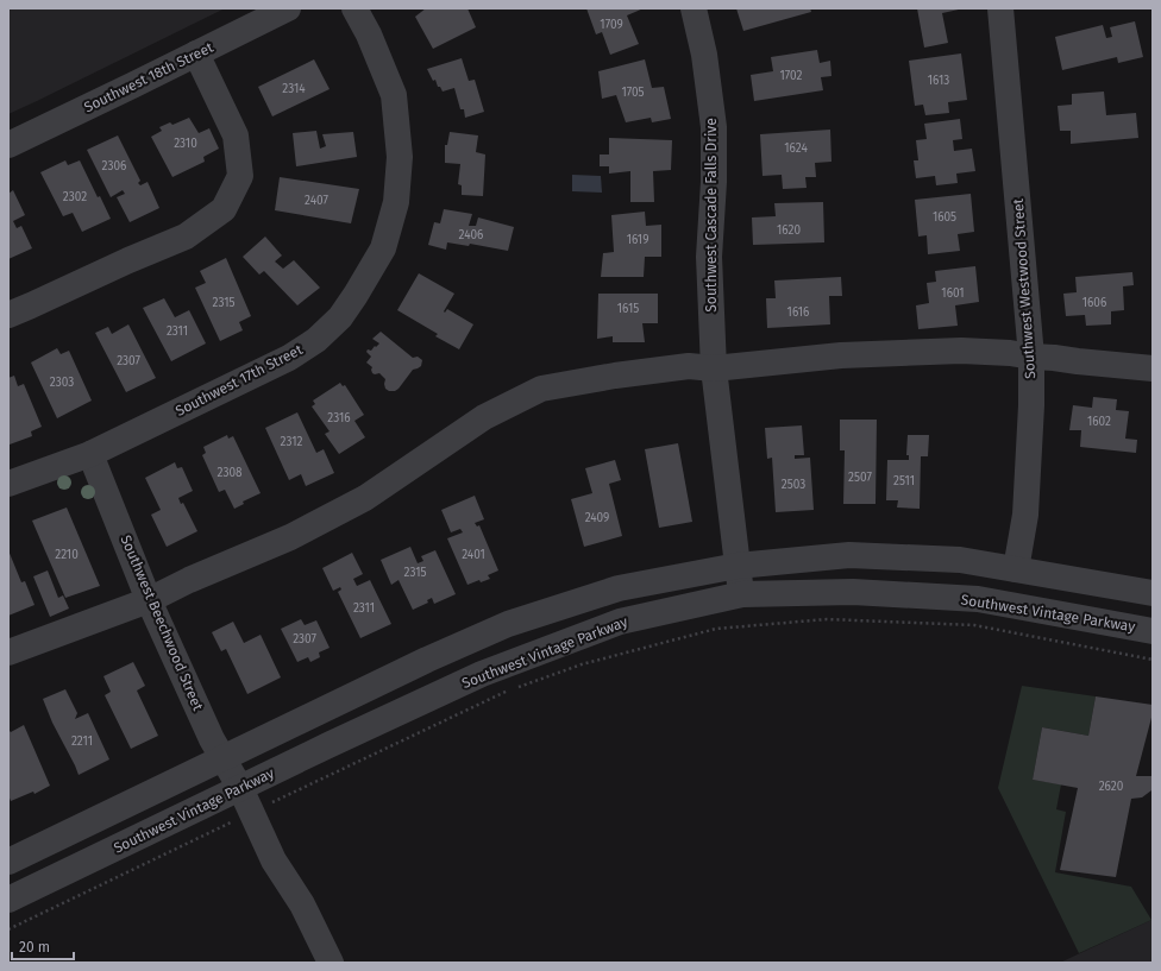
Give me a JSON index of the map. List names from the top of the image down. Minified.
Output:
{"streets":{"street":["Southwest 18th Street","Southwest Cascade Falls Drive","Southwest Westwood Street","Southwest 17th Street","Southwest Vintage Parkway","Southwest Beechwood Street"]},"crossings":[["Southwest Cascade Falls Drive","Southwest Vintage Parkway"],["Southwest 17th Street","Southwest Beechwood Street"],["Southwest Vintage Parkway","Southwest Beechwood Street"]],"house_numbers":["1709","1702","1613","2314","1705","2310","1624","2306","2302","2407","1605","1620","2406","1619","1601","2315","1606","1615","1616","2311","2307","2303","2316","1602","2312","2308","2507","2511","2503","2409","2210","2401","2315","2311","2307","2211","2620"],"scale_bar":"20 m"}
